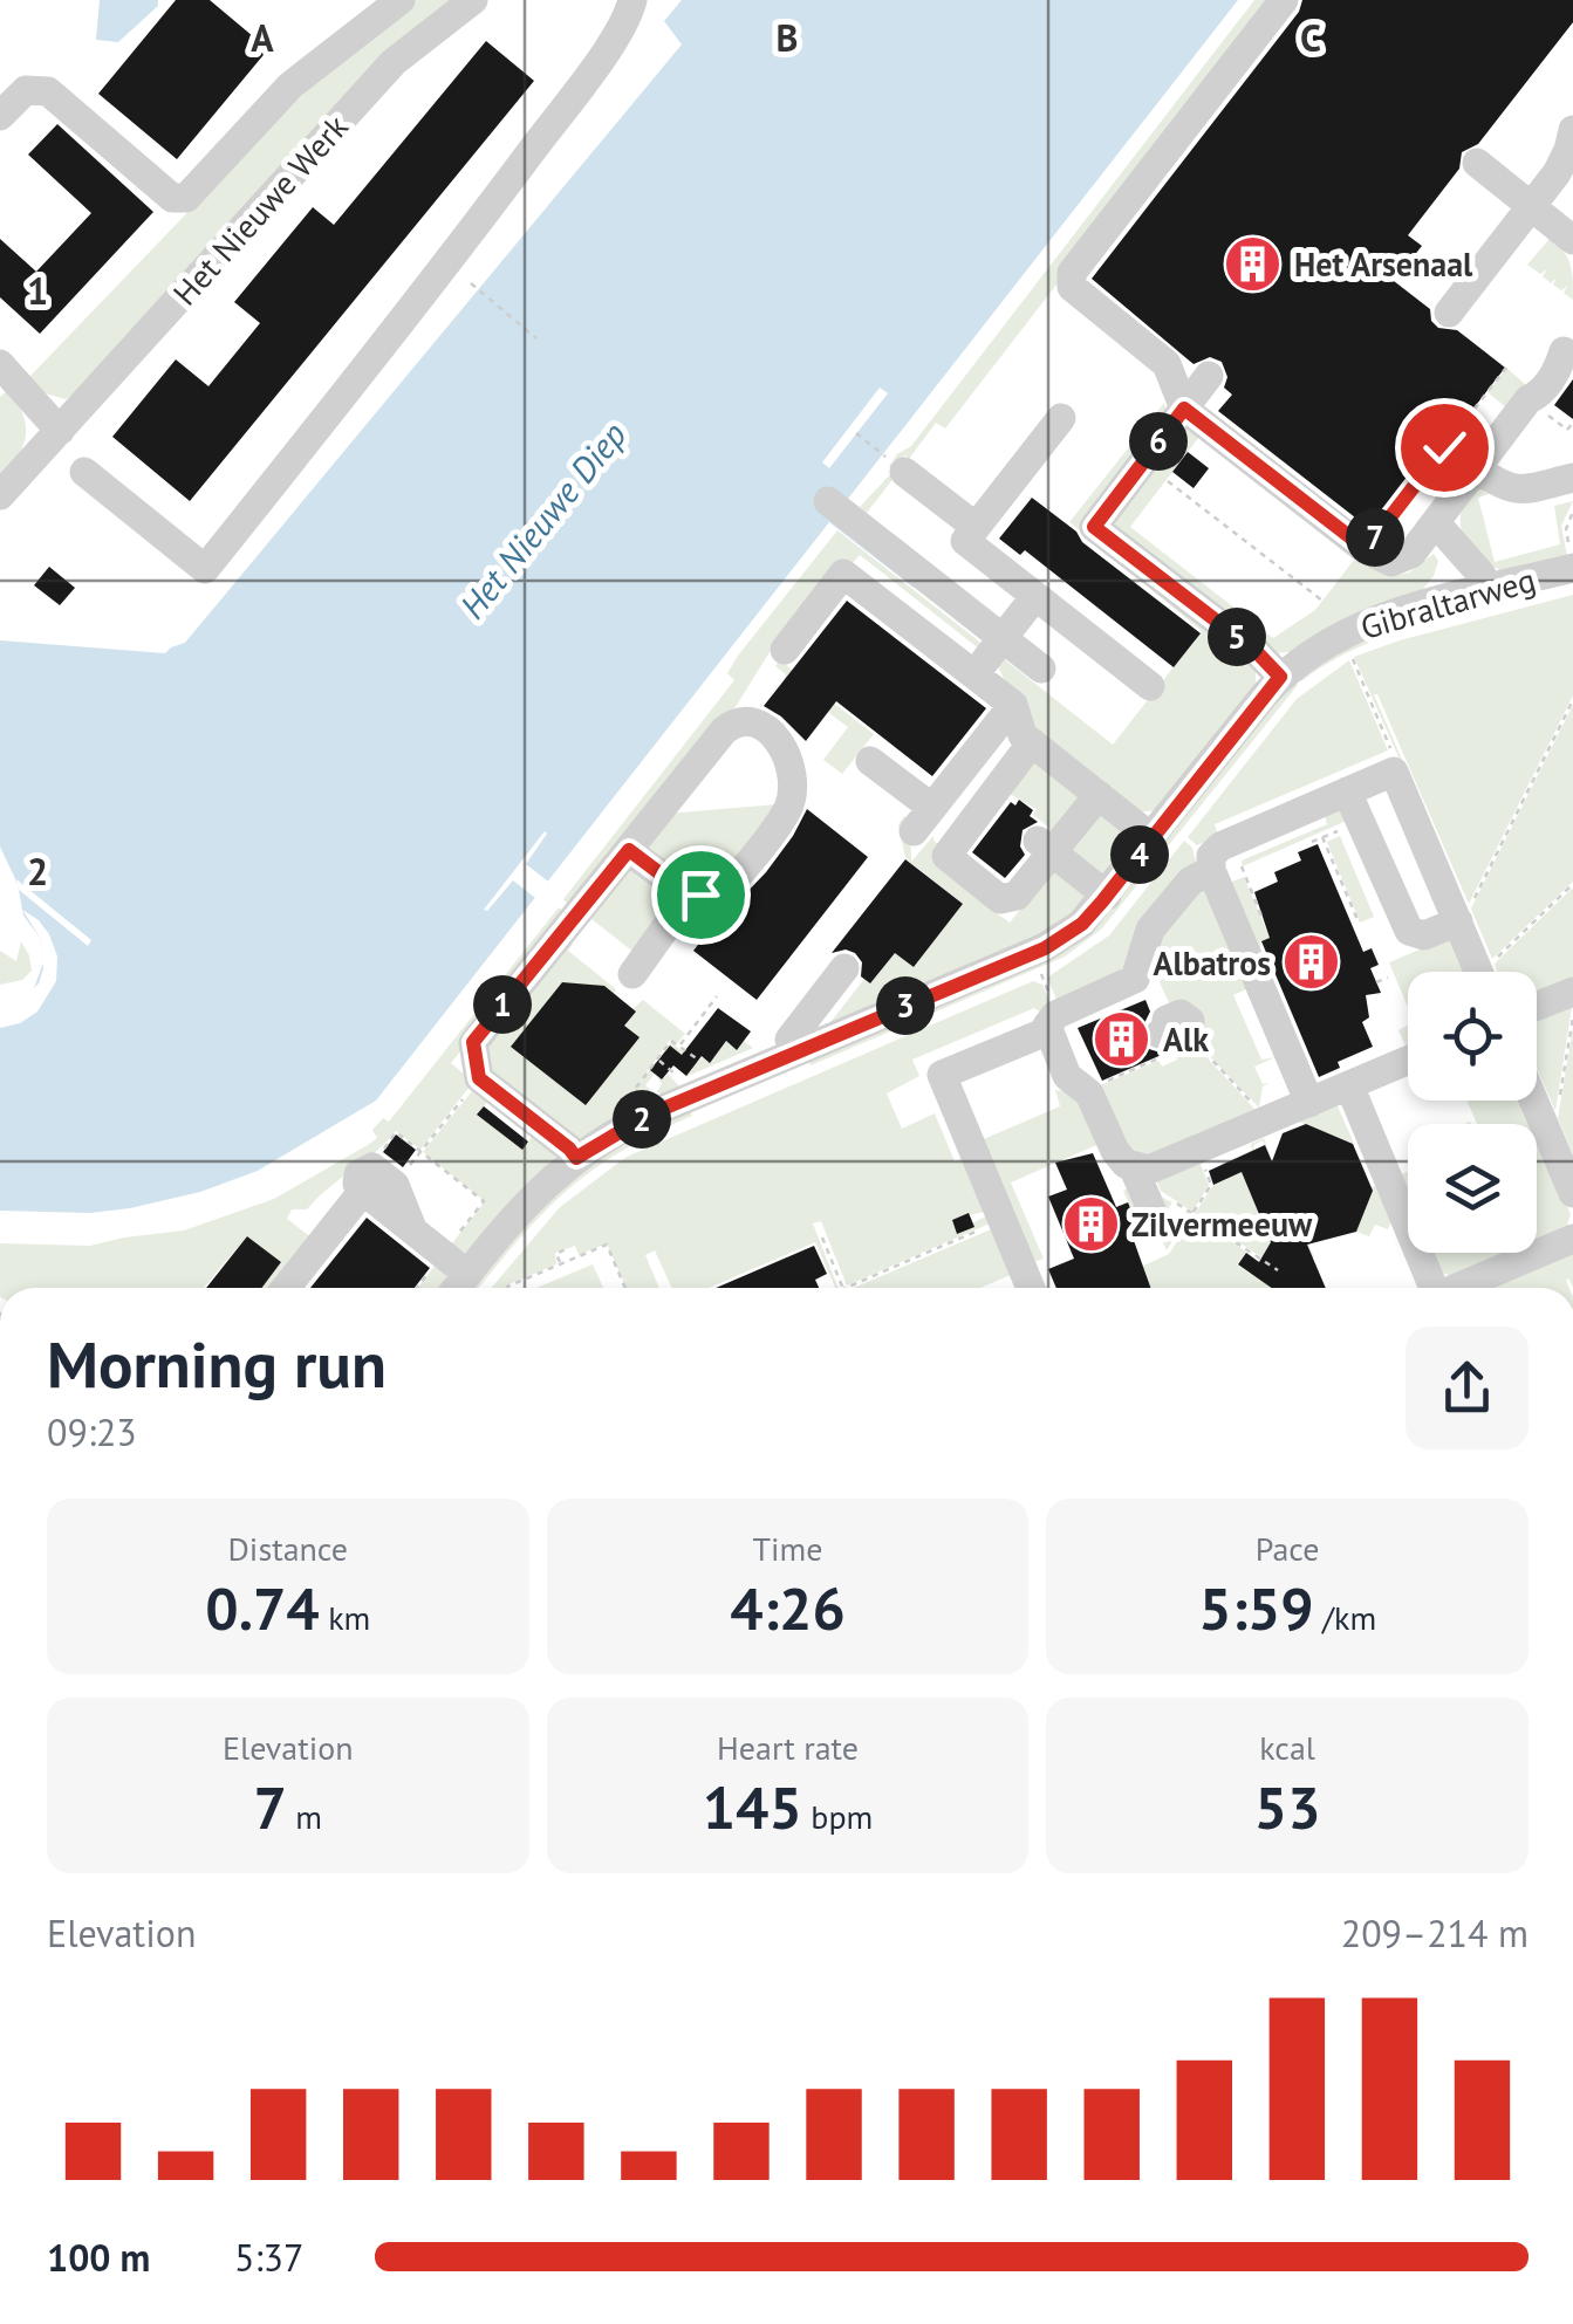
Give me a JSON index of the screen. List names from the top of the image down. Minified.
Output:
{"streets":{"street":["Het Nieuwe Werk","Gibraltarweg"]},"water":["Het Nieuwe Diep"],"places":{"building":["Het Arsenaal","Albatros","Alk","Zilvermeeuw"]},"page":{"pins":["6","7","5","4","1","3","2"],"heading":["Morning run","09:23"],"stats":[["Distance","0.74 km"],["Time","4:26"],["Pace","5:59 /km"],["Elevation","7 m"],["Heart rate","145 bpm"],["kcal","53"]],"chart":["Elevation","209–214 m"],"list":[{"name":"100 m","note":"5:37"}]},"grid":{"columns":["A","B","C"],"rows":["1","2"]}}
